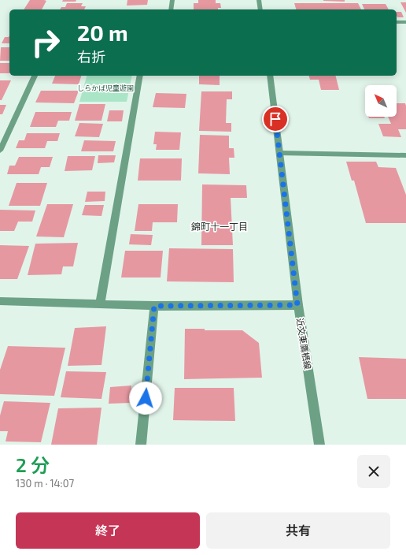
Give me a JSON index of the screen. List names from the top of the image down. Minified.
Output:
{"streets":{"street":["近文東鷹栖線"]},"districts":["錦町十一丁目"],"parks":["しらかば児童遊園"],"north":"top left","page":{"turn":["20 m","右折"],"heading":["2 分","130 m · 14:07"],"buttons":["終了","共有"]}}
